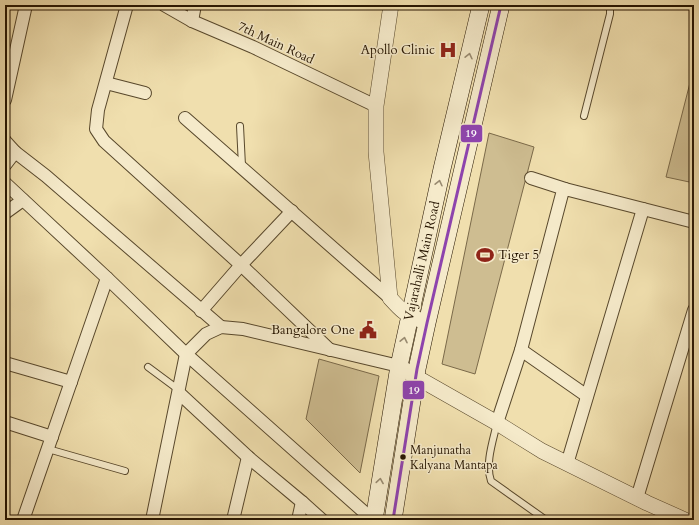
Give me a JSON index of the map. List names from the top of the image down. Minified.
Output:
{"streets":{"main road":["Vajarahalli Main Road"],"street":["7th Main Road"]},"places":{"hospital":["Apollo Clinic"],"sports":["Tiger 5"],"public building":["Bangalore One"],"other":["Manjunatha Kalyana Mantapa"]},"lines":["transit line 19"]}
